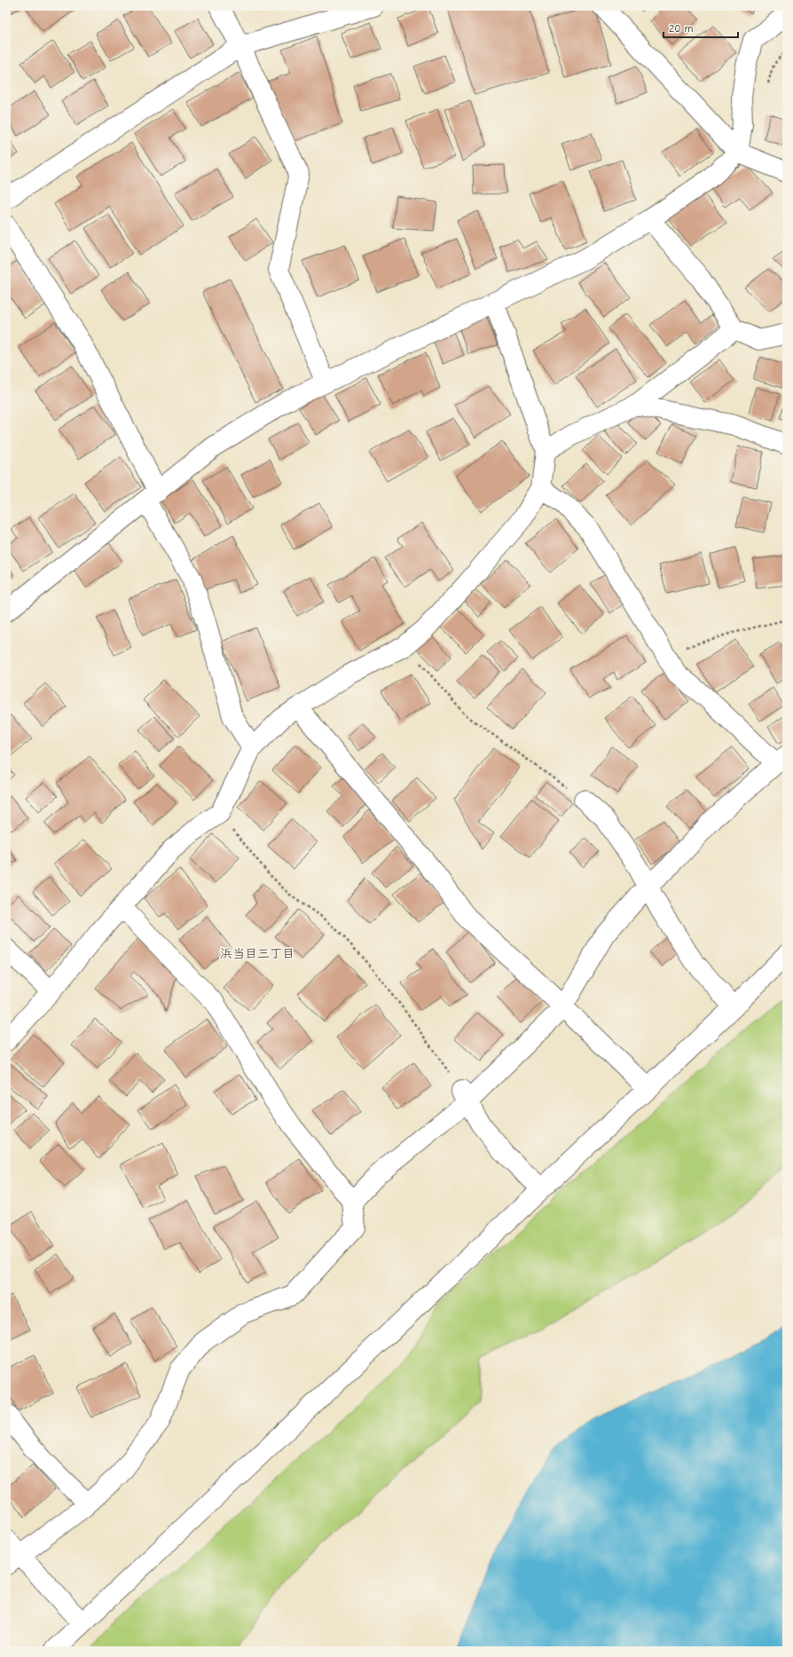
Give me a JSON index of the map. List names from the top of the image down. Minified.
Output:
{"districts":["浜当目三丁目"],"scale_bar":"20 m"}
